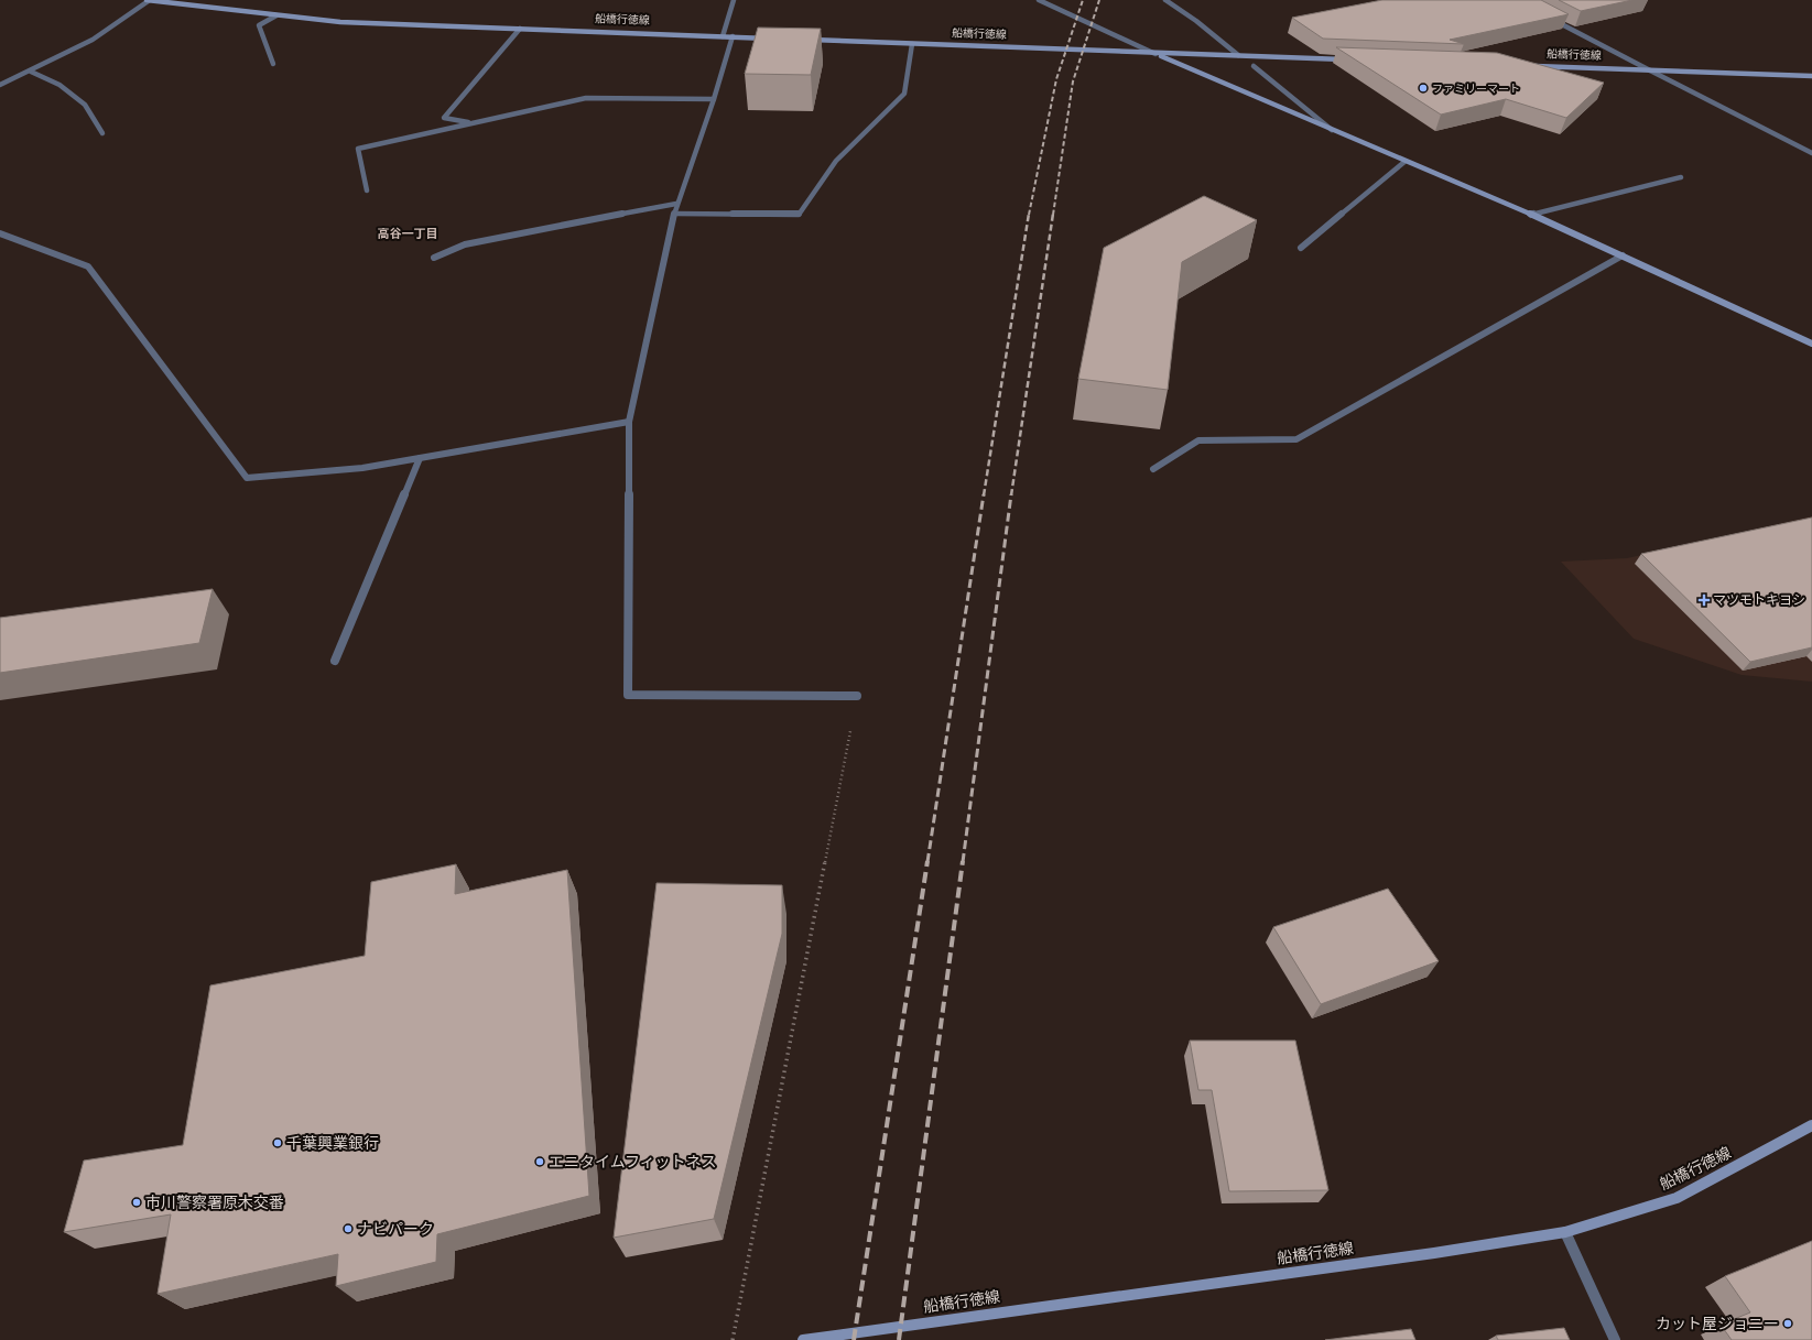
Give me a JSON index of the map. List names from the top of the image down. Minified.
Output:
{"streets":{"main road":["船橋行徳線"]},"districts":["高谷一丁目"],"places":{"other":["ファミリーマート","千葉興業銀行","エニタイムフィットネス","市川警察署原木交番","ナビパーク","カット屋ジョニー"],"health":["マツモトキヨシ"]}}
